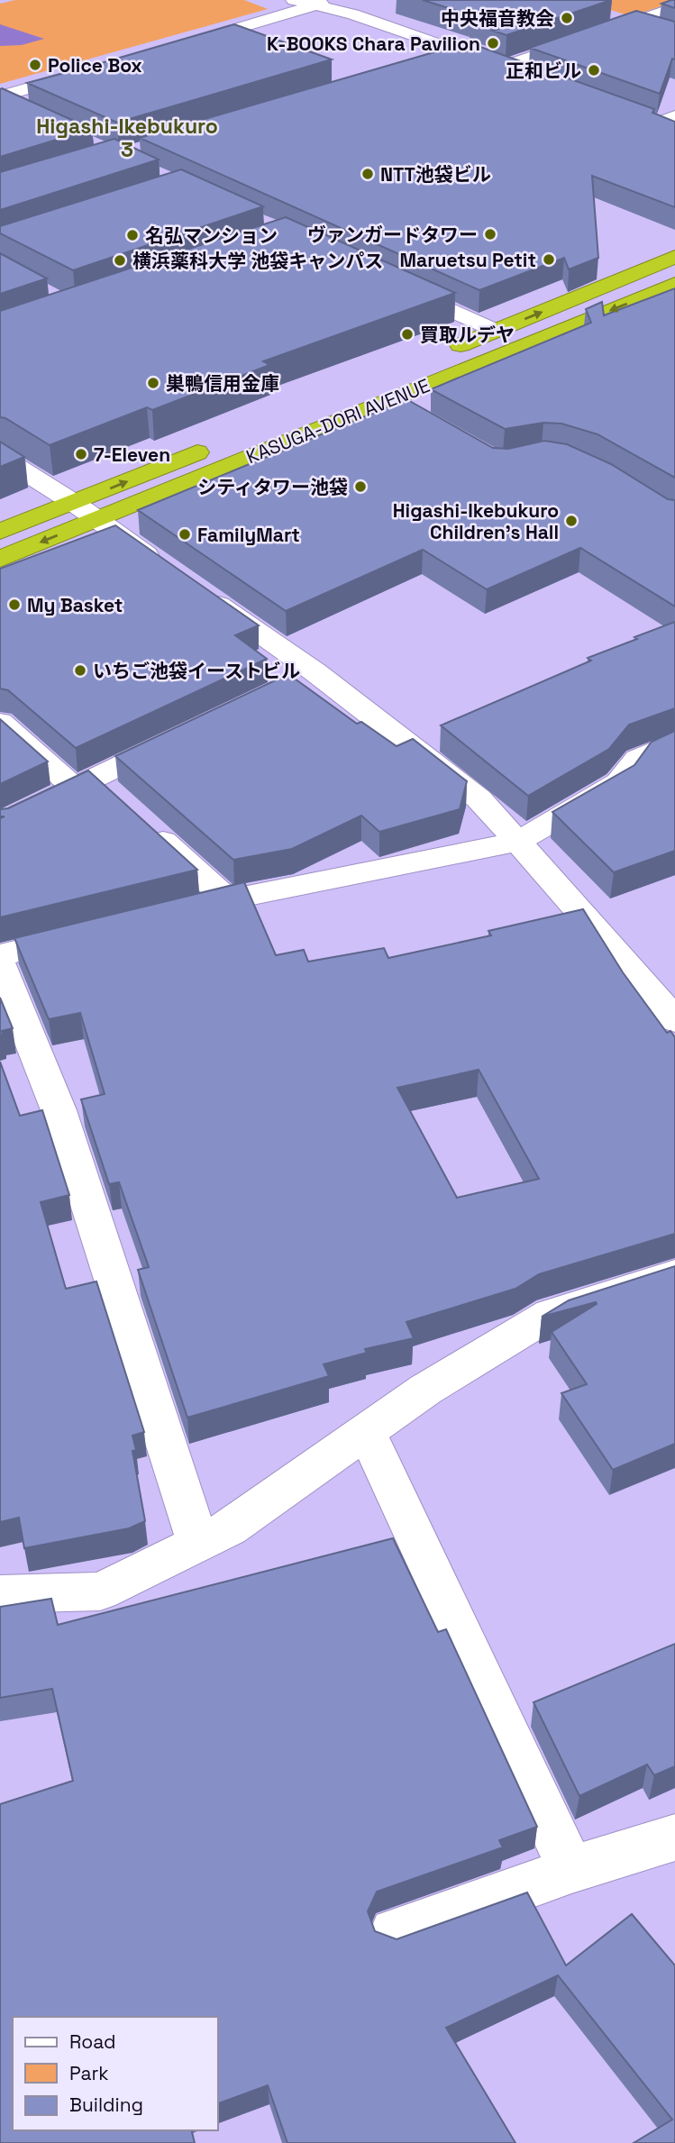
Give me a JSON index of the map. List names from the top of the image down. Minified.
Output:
{"streets":{"highway":["KASUGA-DORI AVENUE"]},"districts":["Higashi-Ikebukuro 3"],"places":["中央福音教会","K-BOOKS Chara Pavilion","Police Box","正和ビル","NTT池袋ビル","ヴァンガードタワー","名弘マンション","Maruetsu Petit","横浜薬科大学 池袋キャンパス","買取ルデヤ","巣鴨信用金庫","7-Eleven","シティタワー池袋","Higashi-Ikebukuro Children's Hall","FamilyMart","My Basket","いちご池袋イーストビル"],"legend":["Road","Park","Building"]}
